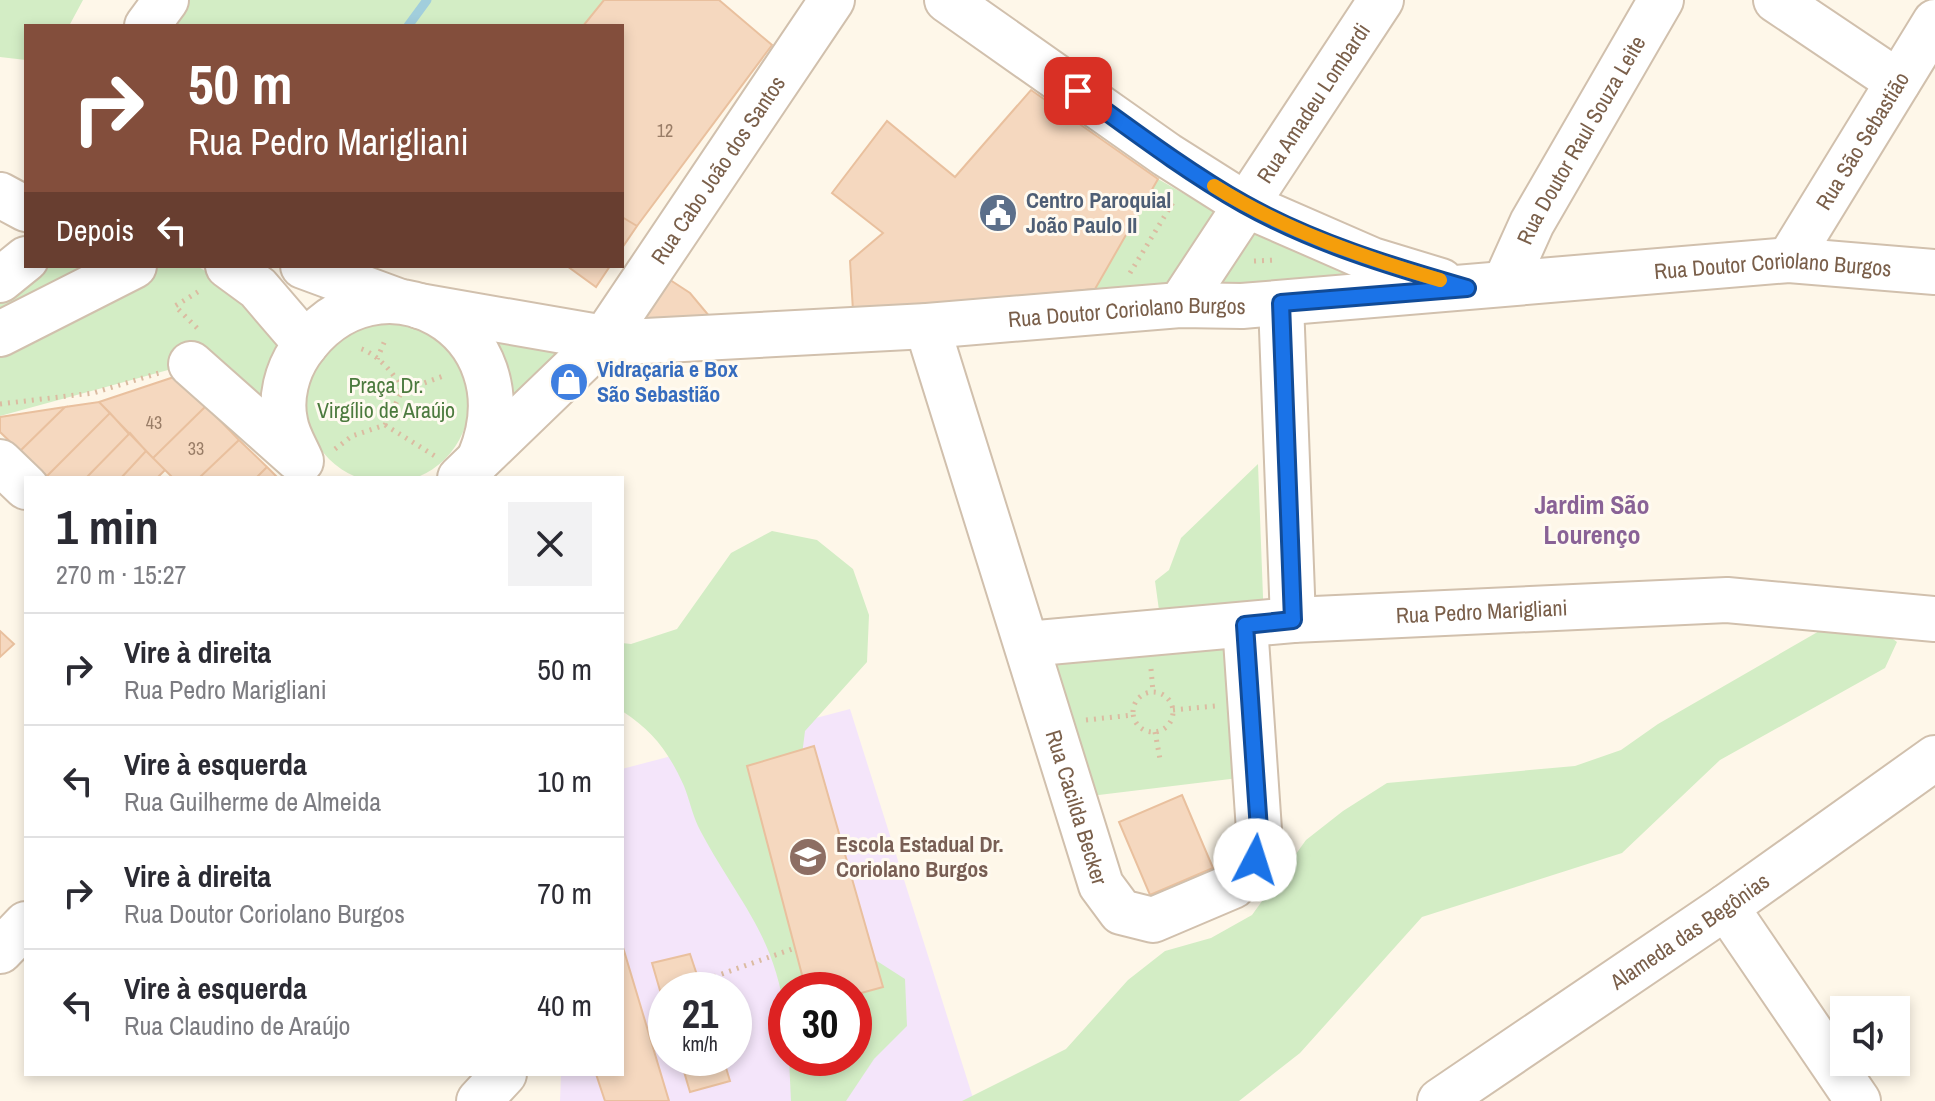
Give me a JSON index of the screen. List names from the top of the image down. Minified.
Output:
{"streets":{"street":["Rua Amadeu Lombardi","Rua Doutor Raul Souza Leite","Rua São Sebastião","Rua Cabo João dos Santos","Rua Doutor Coriolano Burgos","Rua Pedro Marigliani","Rua Cacilda Becker","Alameda das Begônias"]},"crossings":[["Rua Amadeu Lombardi","Rua Doutor Coriolano Burgos"],["Rua Doutor Raul Souza Leite","Rua Doutor Coriolano Burgos"],["Rua São Sebastião","Rua Doutor Coriolano Burgos"],["Rua Cabo João dos Santos","Rua Doutor Coriolano Burgos"],["Rua Doutor Coriolano Burgos","Rua Cacilda Becker"],["Rua Pedro Marigliani","Rua Cacilda Becker"]],"districts":["Jardim São Lourenço"],"parks":["Praça Dr. Virgílio de Araújo"],"places":{"public building":["Centro Paroquial João Paulo II"],"shop":["Vidraçaria e Box São Sebastião"],"school or university":["Escola Estadual Dr. Coriolano Burgos"]},"house_numbers":["12","43","33"],"page":{"turn":["50 m","Rua Pedro Marigliani"],"then":"Depois","heading":["1 min","270 m · 15:27"],"list":[{"name":"Vire à direita","note":"Rua Pedro Marigliani","value":"50 m"},{"name":"Vire à esquerda","note":"Rua Guilherme de Almeida","value":"10 m"},{"name":"Vire à direita","note":"Rua Doutor Coriolano Burgos","value":"70 m"},{"name":"Vire à esquerda","note":"Rua Claudino de Araújo","value":"40 m"}],"speed":"21 km/h","limit":"30"}}
